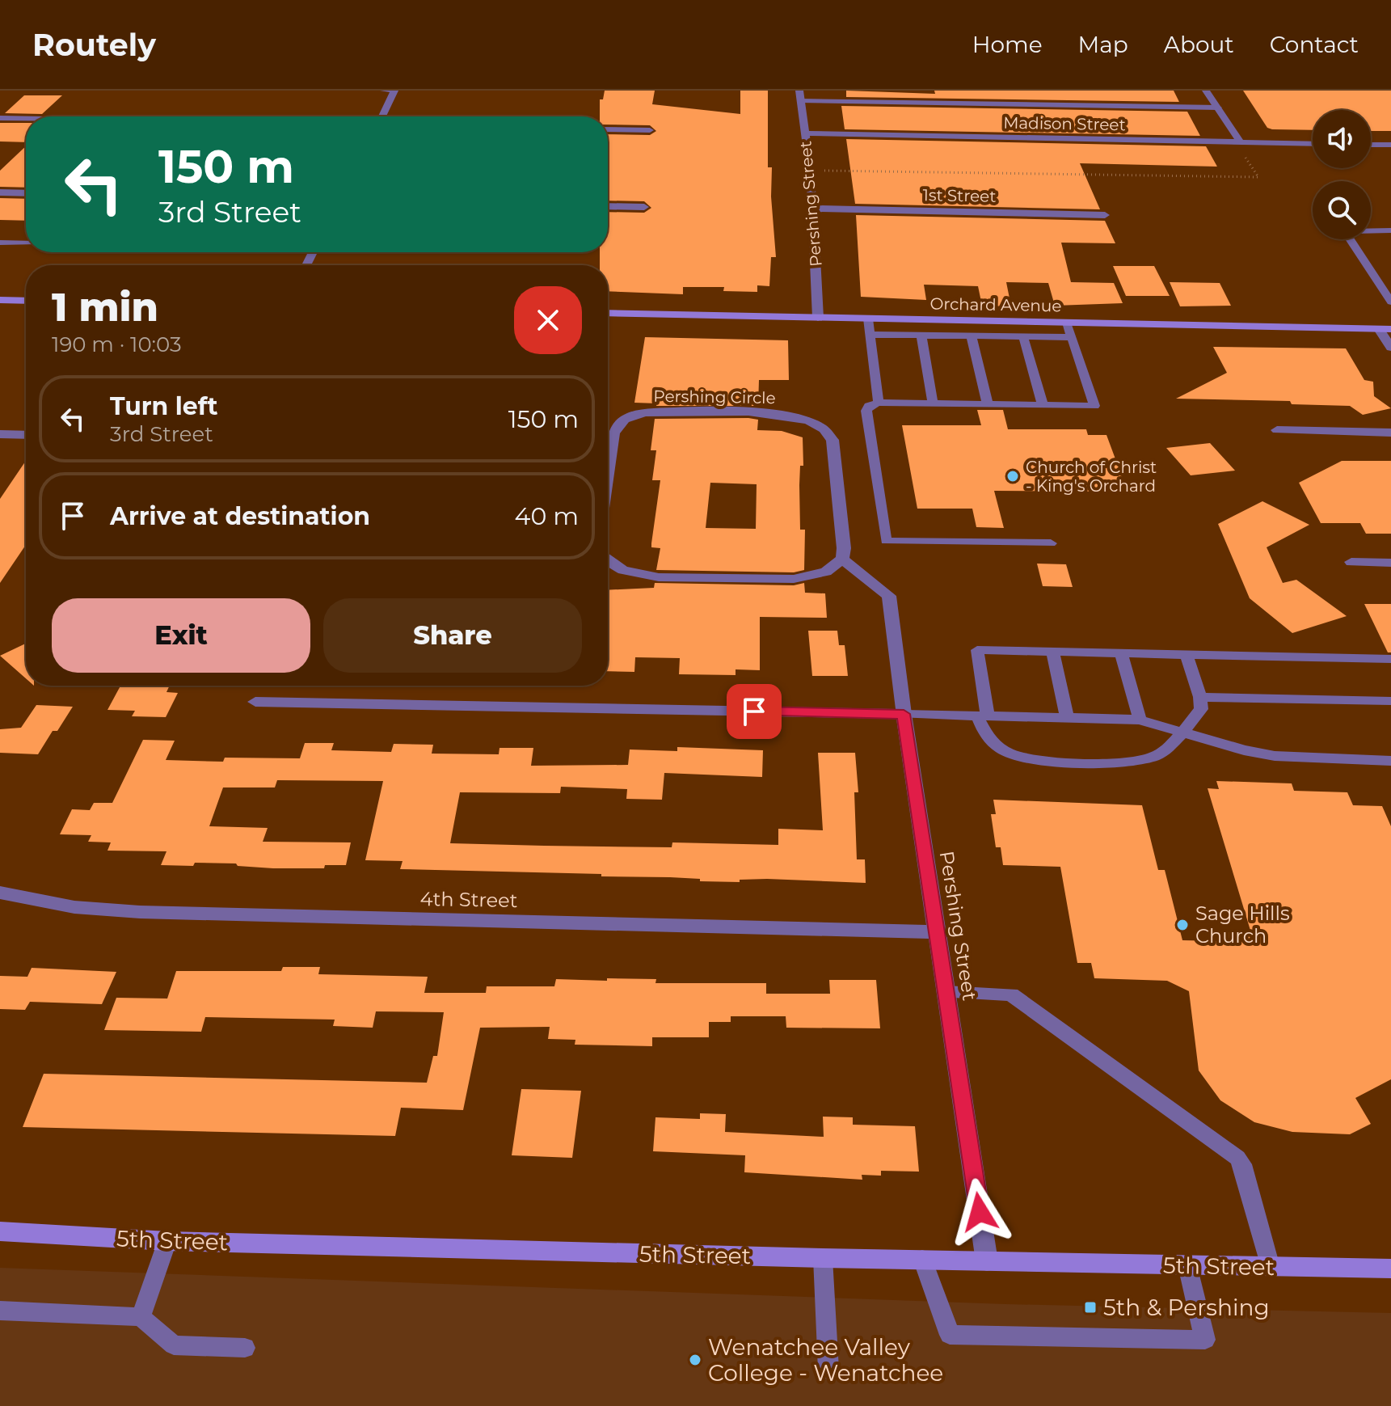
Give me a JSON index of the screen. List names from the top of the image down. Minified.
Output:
{"streets":{"street":["Madison Street","1st Street","Pershing Street","Orchard Avenue","Pershing Circle","4th Street","5th Street"]},"crossings":[["Madison Street","Pershing Street"],["1st Street","Pershing Street"],["Pershing Street","Orchard Avenue"],["Pershing Street","Pershing Circle"],["Pershing Street","4th Street"],["Pershing Street","5th Street"]],"places":{"other":["Church of Christ - King's Orchard","Sage Hills Church","Wenatchee Valley College - Wenatchee"],"transit":["5th & Pershing"]},"page":{"header":"Routely","nav":["Home","Map","About","Contact"],"turn":["150 m","3rd Street"],"heading":["1 min","190 m · 10:03"],"list":[{"name":"Turn left","note":"3rd Street","value":"150 m"},{"name":"Arrive at destination","value":"40 m"}],"buttons":["Exit","Share"]}}
